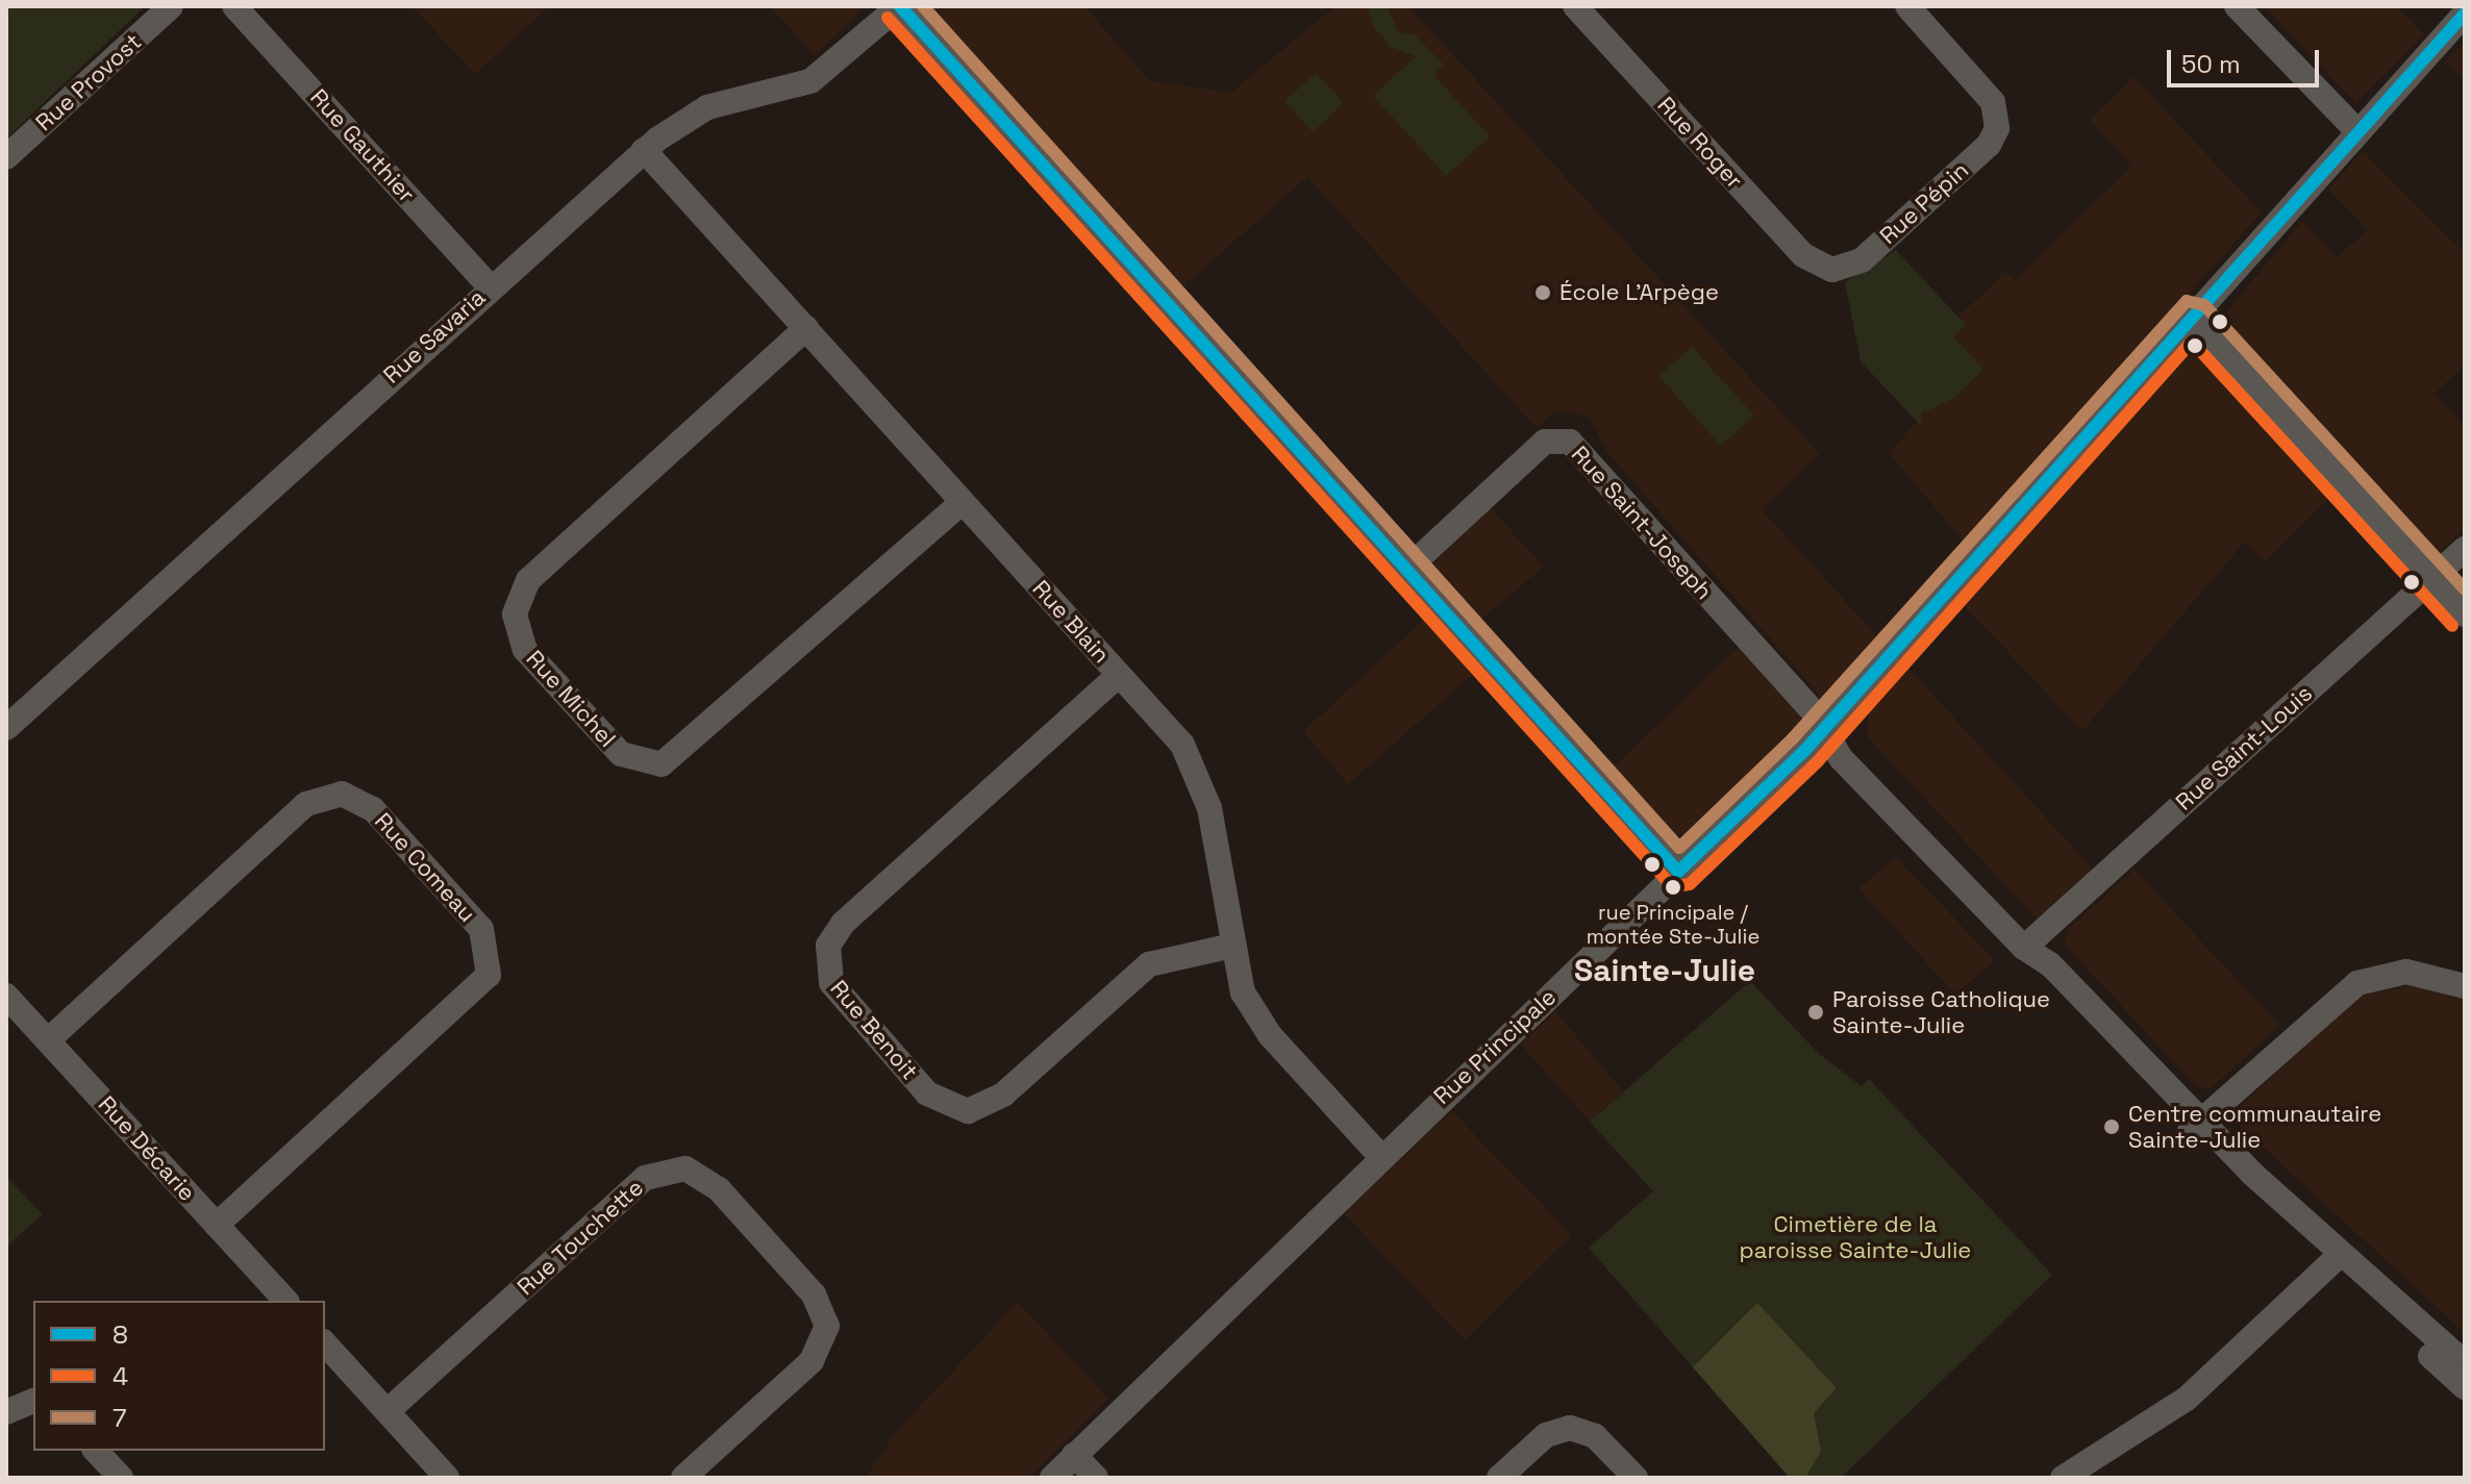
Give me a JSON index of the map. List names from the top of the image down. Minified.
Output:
{"streets":{"street":["Rue Provost","Rue Roger","Rue Gauthier","Rue Pépin","Rue Savaria","Rue Saint-Joseph","Rue Blain","Rue Michel","Rue Saint-Louis","Rue Comeau","Rue Benoit","Rue Principale","Rue Décarie","Rue Touchette"]},"crossings":[["Rue Roger","Rue Pépin"],["Rue Gauthier","Rue Savaria"],["Rue Savaria","Rue Blain"],["Rue Saint-Joseph","Rue Principale"],["Rue Blain","Rue Michel"],["Rue Blain","Rue Benoit"],["Rue Blain","Rue Principale"],["Rue Comeau","Rue Décarie"]],"districts":["Sainte-Julie"],"parks":["Cimetière de la paroisse Sainte-Julie"],"places":["École L'Arpège","rue Principale / montée Ste-Julie","Paroisse Catholique Sainte-Julie","Centre communautaire Sainte-Julie"],"lines":["transit line 8","transit line 7","transit line 4"],"legend":["8","4","7"],"scale_bar":"50 m"}
